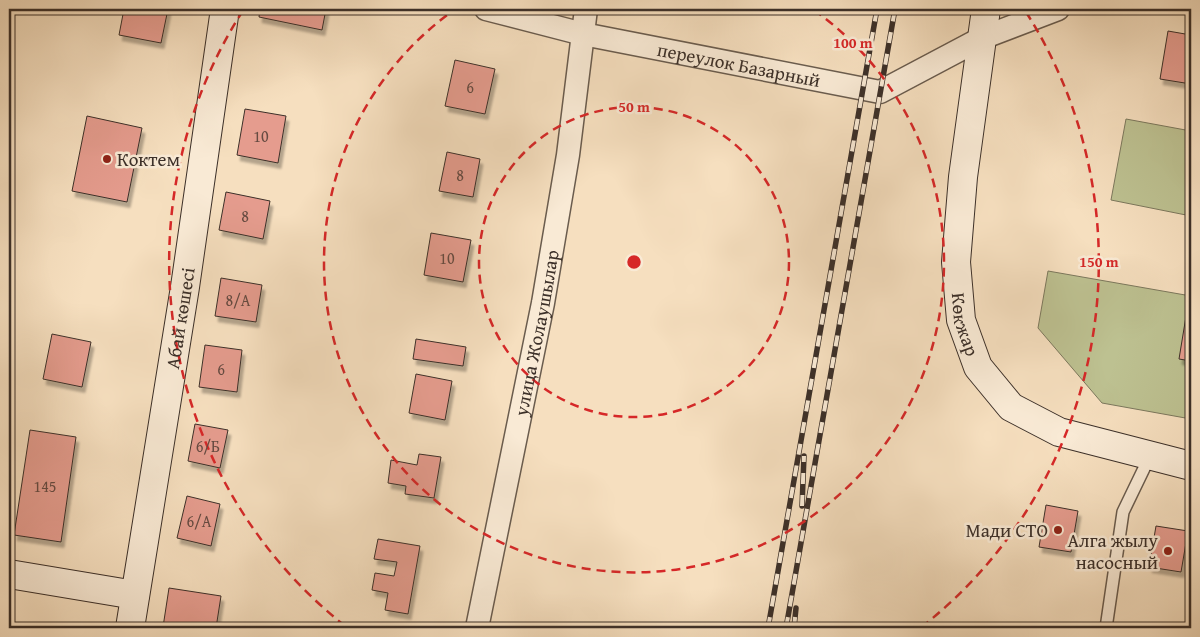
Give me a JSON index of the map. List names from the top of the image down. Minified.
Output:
{"streets":{"street":["переулок Базарный","Абай көшесі","Көкжар","улица Жолаушылар"]},"crossings":[["переулок Базарный","Көкжар"],["переулок Базарный","улица Жолаушылар"]],"places":["Коктем","Мади СТО","Алга жылу насосный"],"house_numbers":["6","10","8","8","10","8/А","6","6/Б","145","6/А"],"rings":["100 m","50 m","150 m"]}
